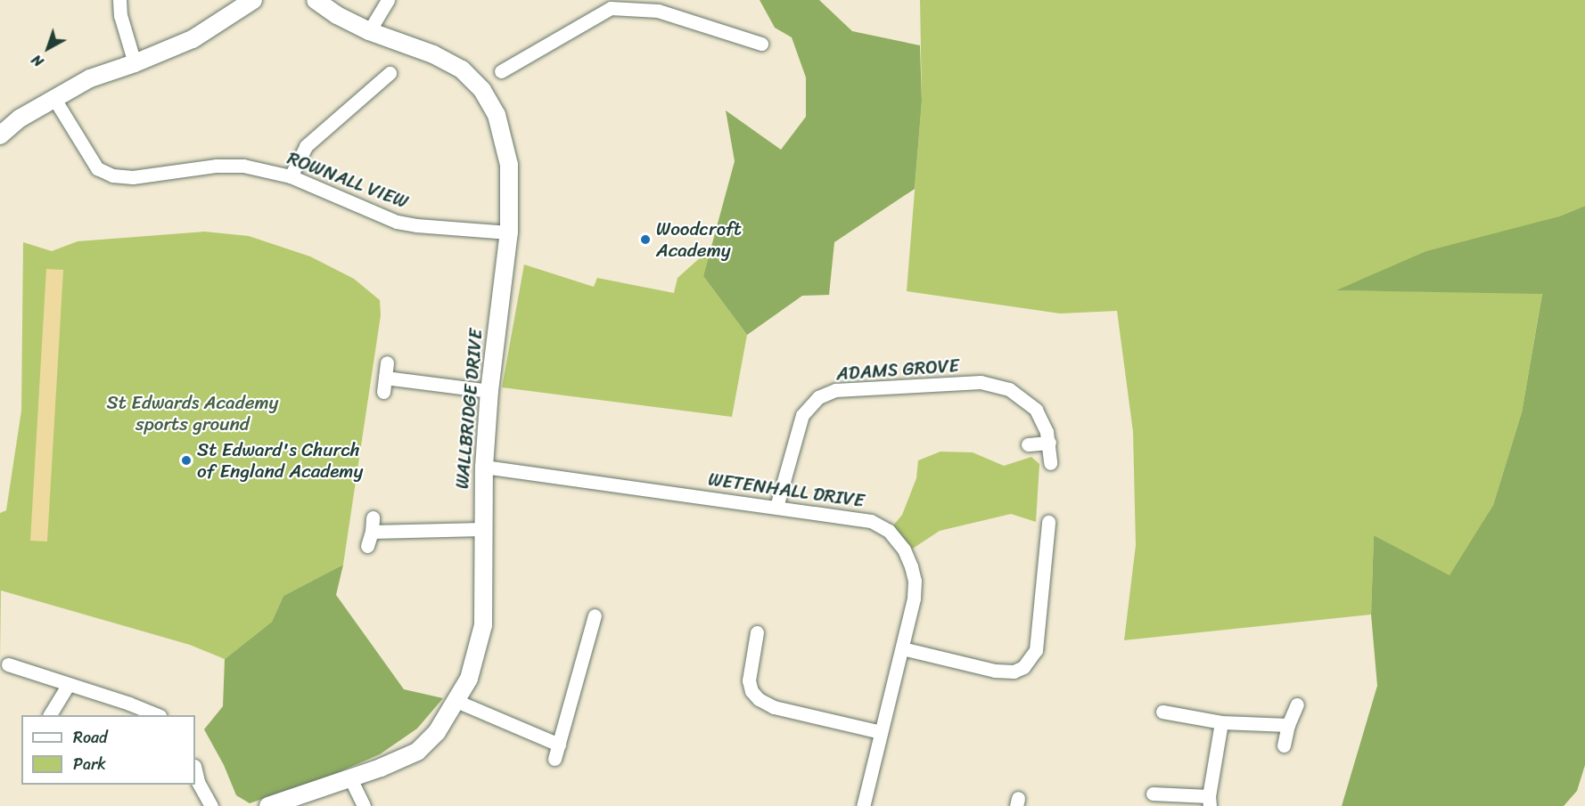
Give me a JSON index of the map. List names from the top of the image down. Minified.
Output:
{"streets":{"street":["ROWNALL VIEW","ADAMS GROVE","WALLBRIDGE DRIVE","WETENHALL DRIVE"]},"crossings":[["ROWNALL VIEW","WALLBRIDGE DRIVE"],["ADAMS GROVE","WETENHALL DRIVE"],["WALLBRIDGE DRIVE","WETENHALL DRIVE"]],"parks":["St Edwards Academy sports ground"],"places":["Woodcroft Academy","St Edward's Church of England Academy"],"legend":["Road","Park"],"north":"bottom left"}
